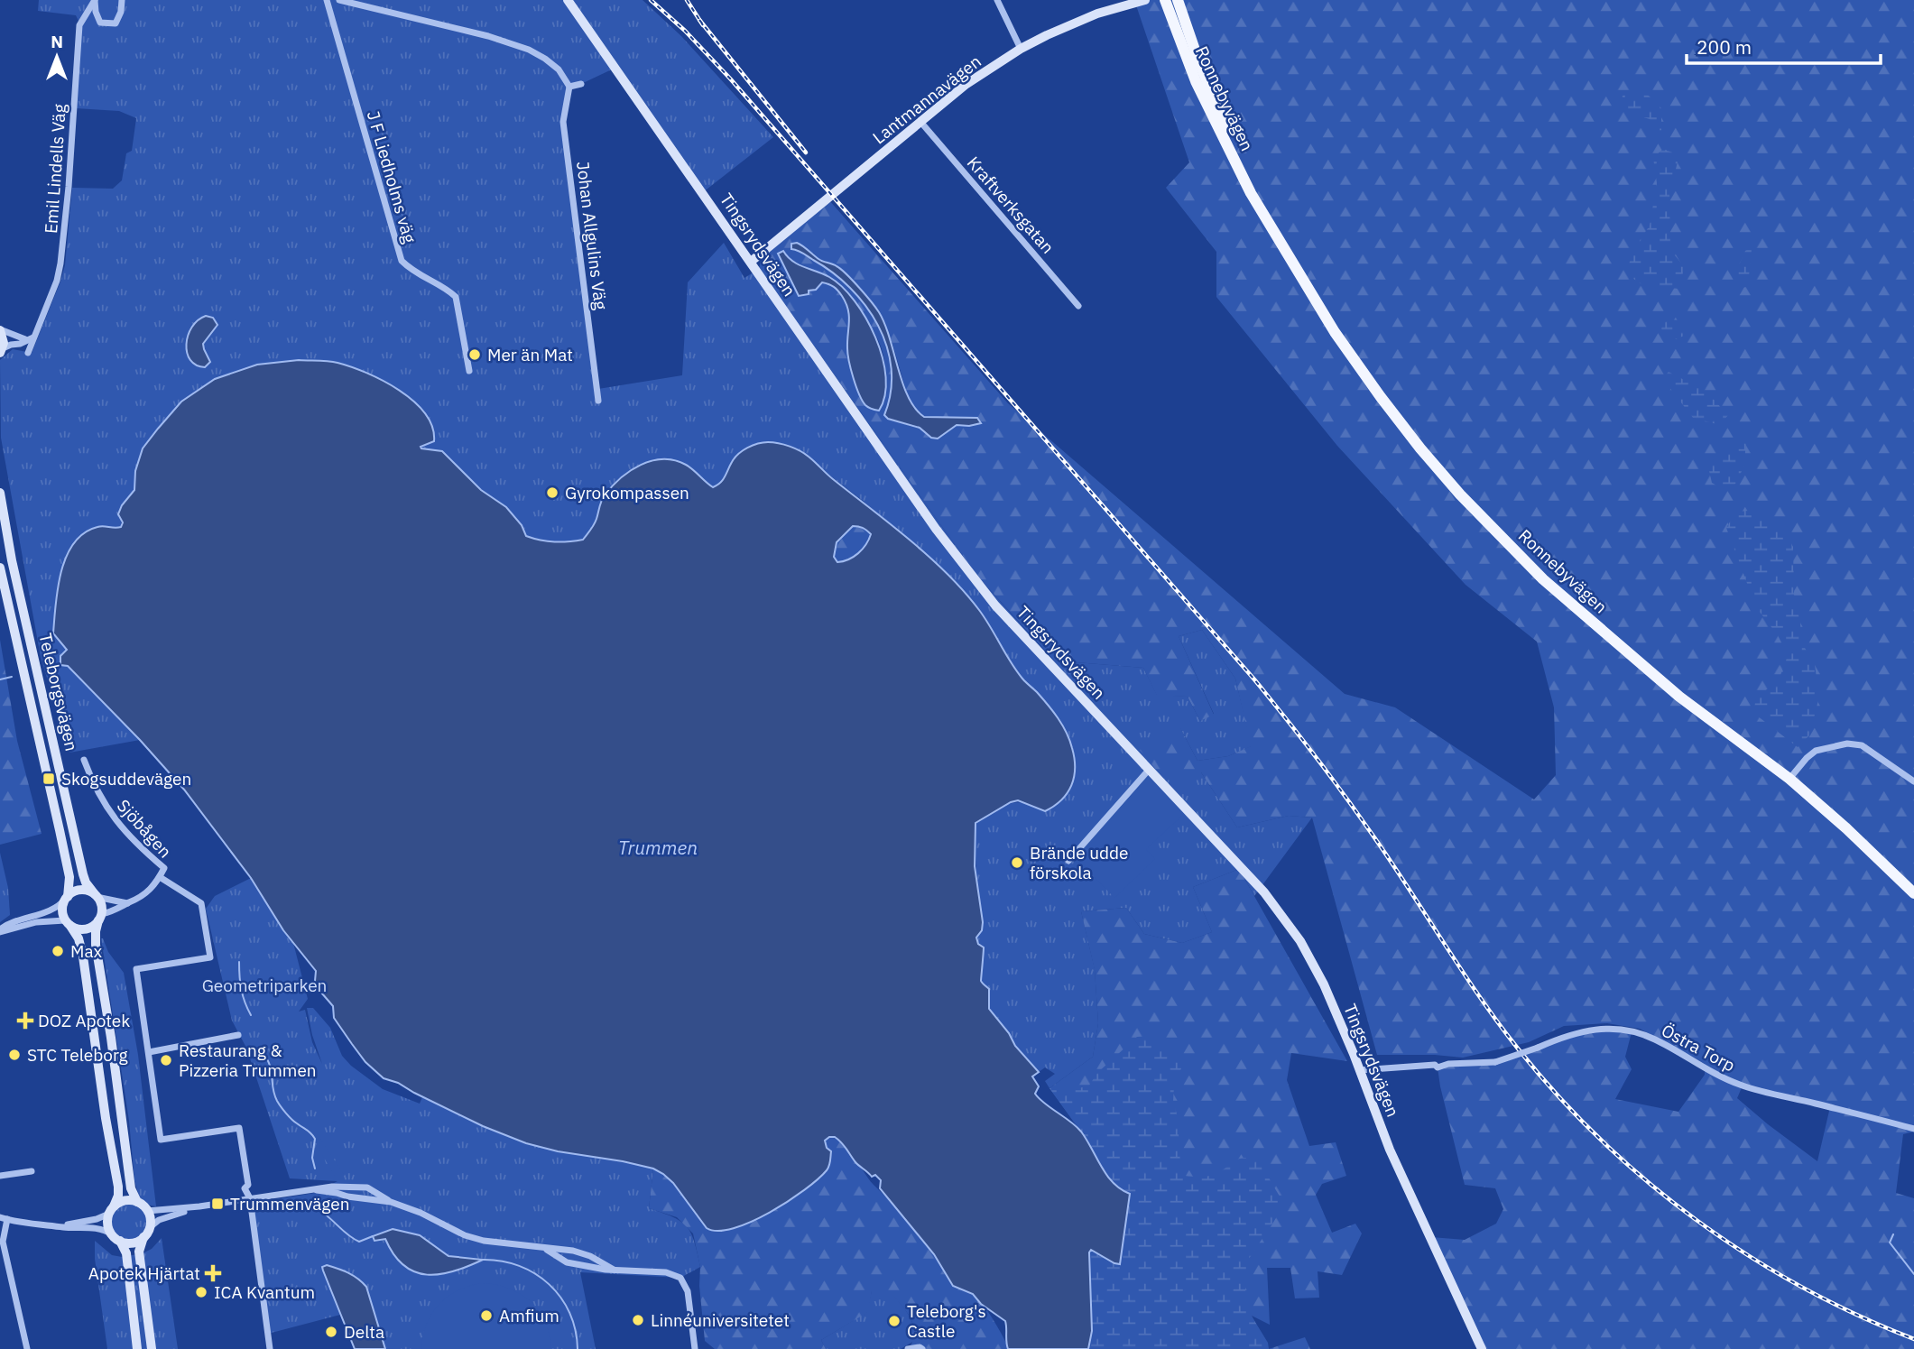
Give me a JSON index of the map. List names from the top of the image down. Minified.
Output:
{"streets":{"main road":["Ronnebyvägen"],"street":["Lantmannavägen","Emil Lindells Väg","J F Liedholms väg","Kraftverksgatan","Johan Allgulins Väg","Tingsrydsvägen","Teleborgsvägen","Sjöbågen","Östra Torp"]},"crossings":[["Lantmannavägen","Kraftverksgatan"],["Lantmannavägen","Tingsrydsvägen"],["Tingsrydsvägen","Östra Torp"],["Teleborgsvägen","Sjöbågen"]],"water":["Trummen"],"parks":["Geometriparken"],"places":{"other":["Mer än Mat","Gyrokompassen","Brände udde förskola","Max","STC Teleborg","Restaurang & Pizzeria Trummen","ICA Kvantum","Amfium","Linnéuniversitetet","Teleborg's Castle","Delta"],"transit":["Skogsuddevägen","Trummenvägen"],"health":["DOZ Apotek","Apotek Hjärtat"]},"scale_bar":"200 m","north":"top"}
